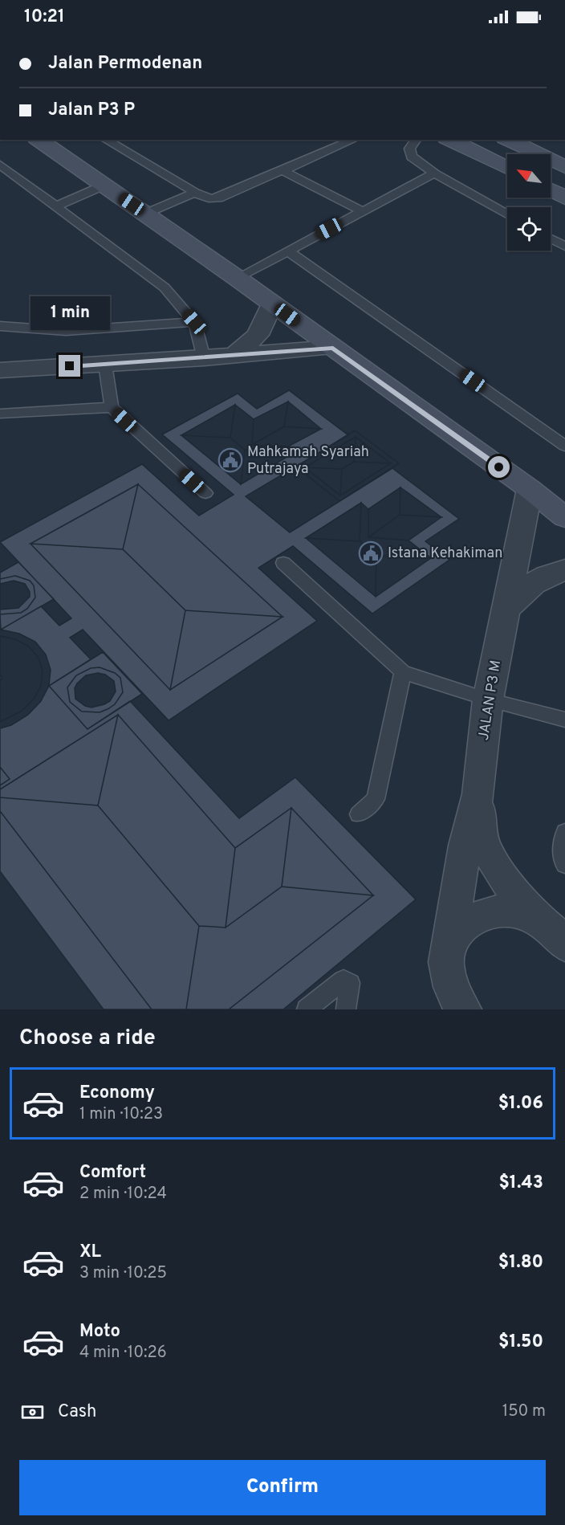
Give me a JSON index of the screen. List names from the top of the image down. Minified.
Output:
{"streets":{"street":["JALAN P3 M"]},"places":{"public building":["Mahkamah Syariah Putrajaya","Istana Kehakiman"]},"north":"top left","page":{"status":"10:21","banner":["Jalan Permodenan","Jalan P3 P"],"bubble":"1 min","heading":"Choose a ride","list":[{"name":"Economy","note":"1 min · 10:23","value":"$1.06"},{"name":"Comfort","note":"2 min · 10:24","value":"$1.43"},{"name":"XL","note":"3 min · 10:25","value":"$1.80"},{"name":"Moto","note":"4 min · 10:26","value":"$1.50"}],"pay":["Cash","150 m"],"buttons":"Confirm"}}
